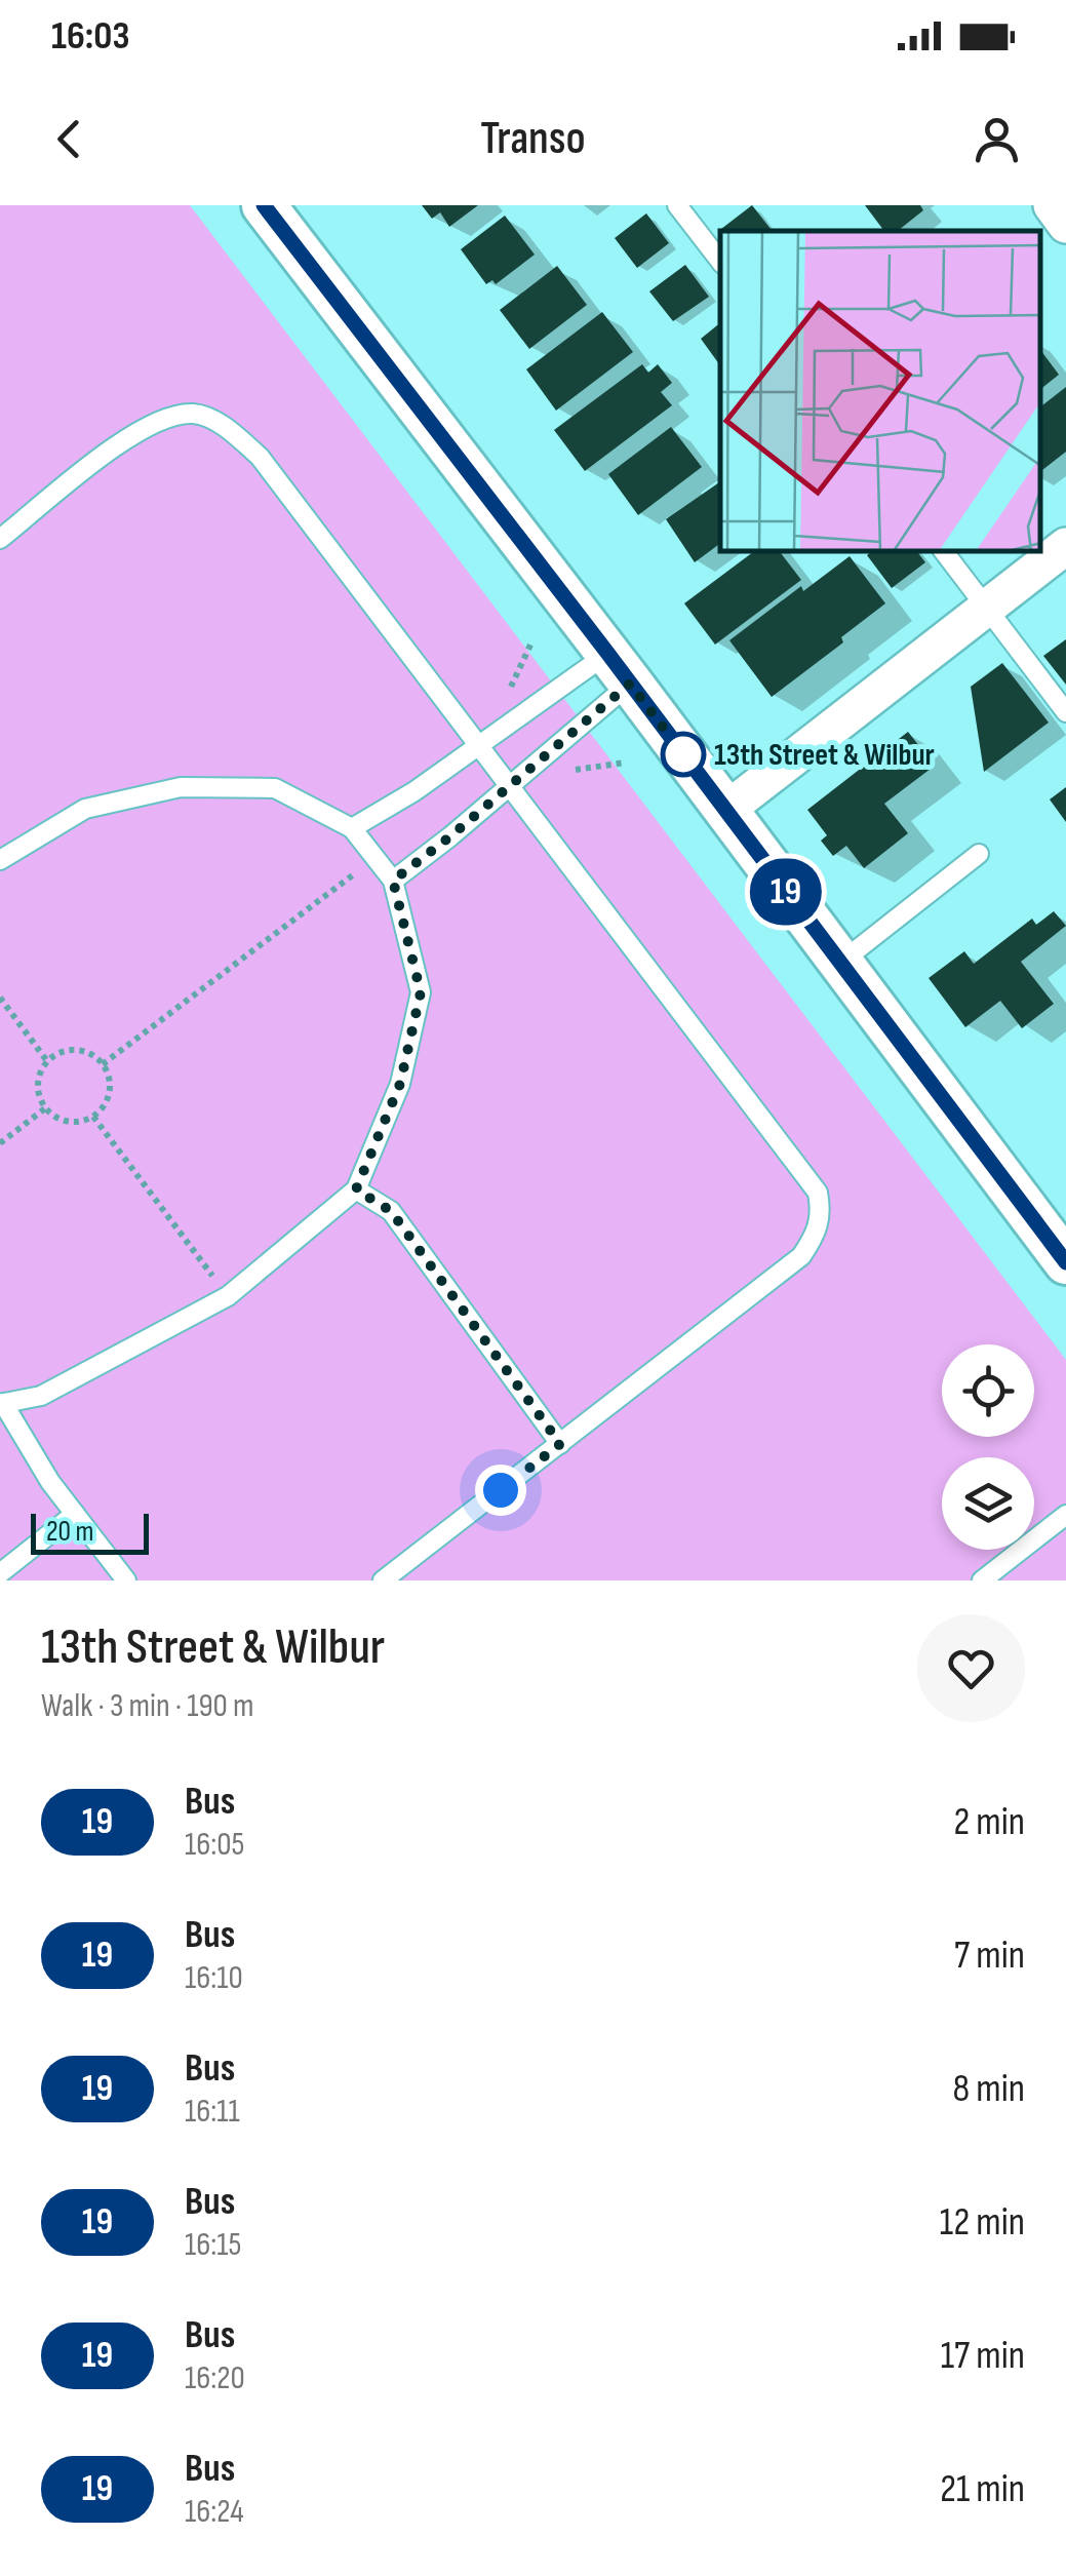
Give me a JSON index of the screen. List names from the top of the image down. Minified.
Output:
{"places":["13th Street & Wilbur"],"lines":["bus line 19"],"scale_bar":"20 m","page":{"status":"16:03","header":"Transo","on_map":"19","scale":"20 m","heading":["13th Street & Wilbur","Walk · 3 min · 190 m"],"list":[{"mark":"19","name":"Bus","note":"16:05","value":"2 min"},{"mark":"19","name":"Bus","note":"16:10","value":"7 min"},{"mark":"19","name":"Bus","note":"16:11","value":"8 min"},{"mark":"19","name":"Bus","note":"16:15","value":"12 min"},{"mark":"19","name":"Bus","note":"16:20","value":"17 min"},{"mark":"19","name":"Bus","note":"16:24","value":"21 min"}]}}
